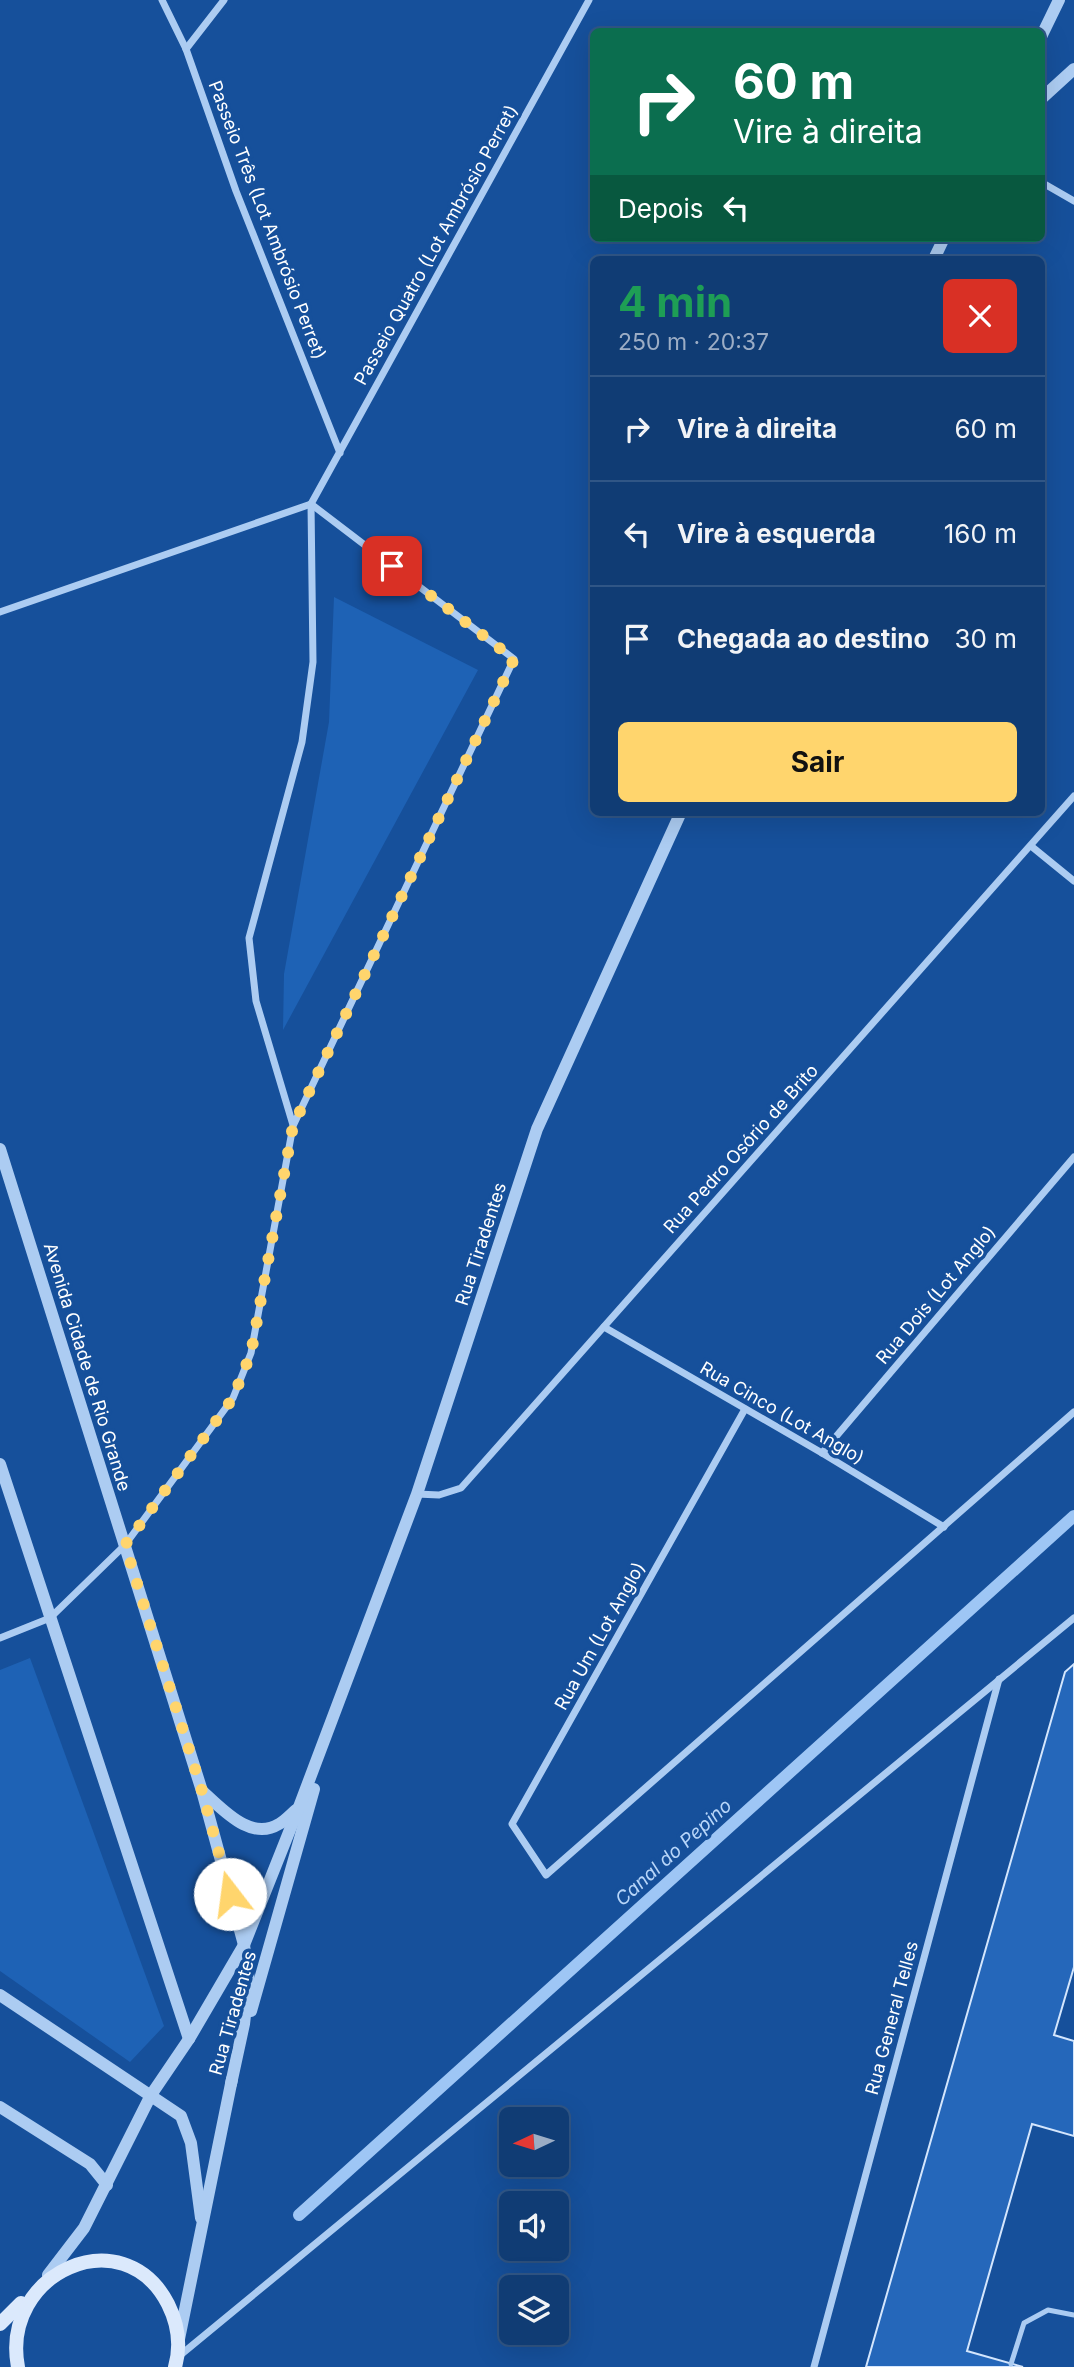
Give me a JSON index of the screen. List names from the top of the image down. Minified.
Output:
{"streets":{"street":["Passeio Três (Lot Ambrósio Perret)","Passeio Quatro (Lot Ambrósio Perret)","Rua Pedro Osório de Brito","Rua Tiradentes","Rua Dois (Lot Anglo)","Avenida Cidade de Rio Grande","Rua Cinco (Lot Anglo)","Rua Um (Lot Anglo)","Rua General Telles"]},"crossings":[["Passeio Três (Lot Ambrósio Perret)","Passeio Quatro (Lot Ambrósio Perret)"],["Rua Pedro Osório de Brito","Rua Tiradentes"],["Rua Pedro Osório de Brito","Rua Cinco (Lot Anglo)"],["Rua Tiradentes","Avenida Cidade de Rio Grande"],["Rua Dois (Lot Anglo)","Rua Cinco (Lot Anglo)"],["Rua Cinco (Lot Anglo)","Rua Um (Lot Anglo)"]],"water":["Canal do Pepino"],"north":"left","page":{"turn":["60 m","Vire à direita"],"then":"Depois","heading":["4 min","250 m · 20:37"],"list":[{"name":"Vire à direita","value":"60 m"},{"name":"Vire à esquerda","value":"160 m"},{"name":"Chegada ao destino","value":"30 m"}],"buttons":"Sair"}}
